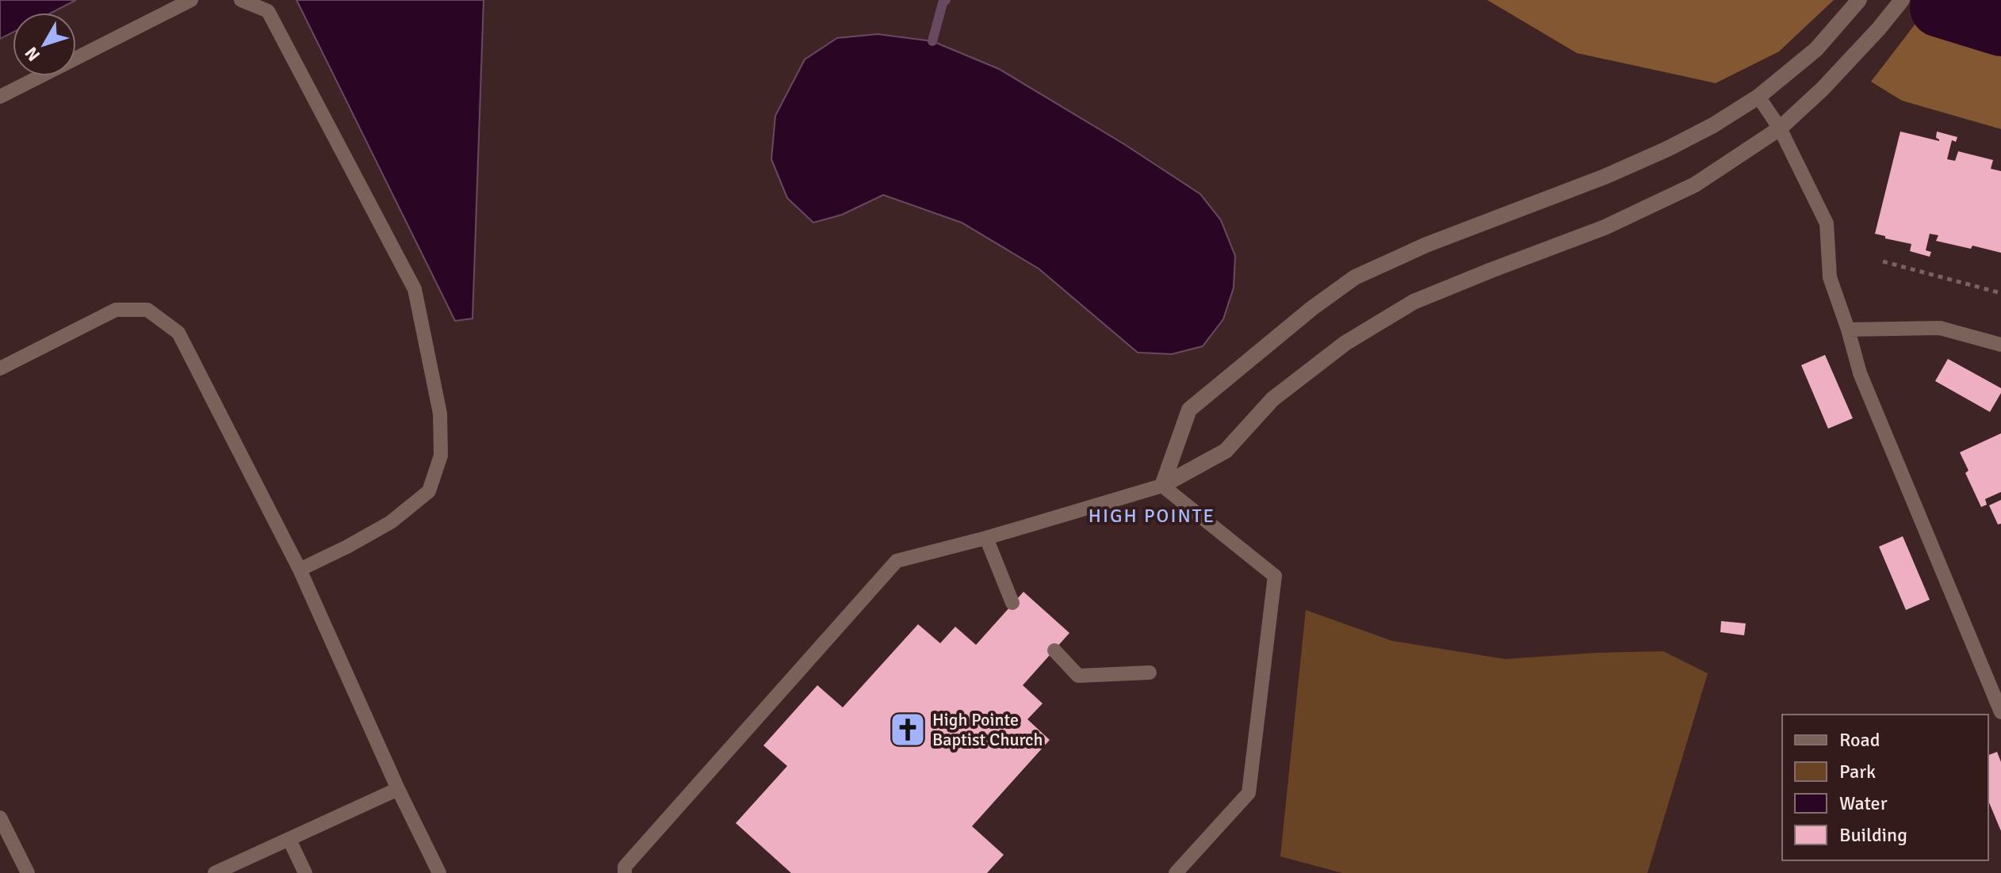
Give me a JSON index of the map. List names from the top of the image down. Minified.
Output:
{"districts":["HIGH POINTE"],"places":{"church":["High Pointe Baptist Church"]},"legend":["Road","Park","Water","Building"],"north":"bottom left"}
